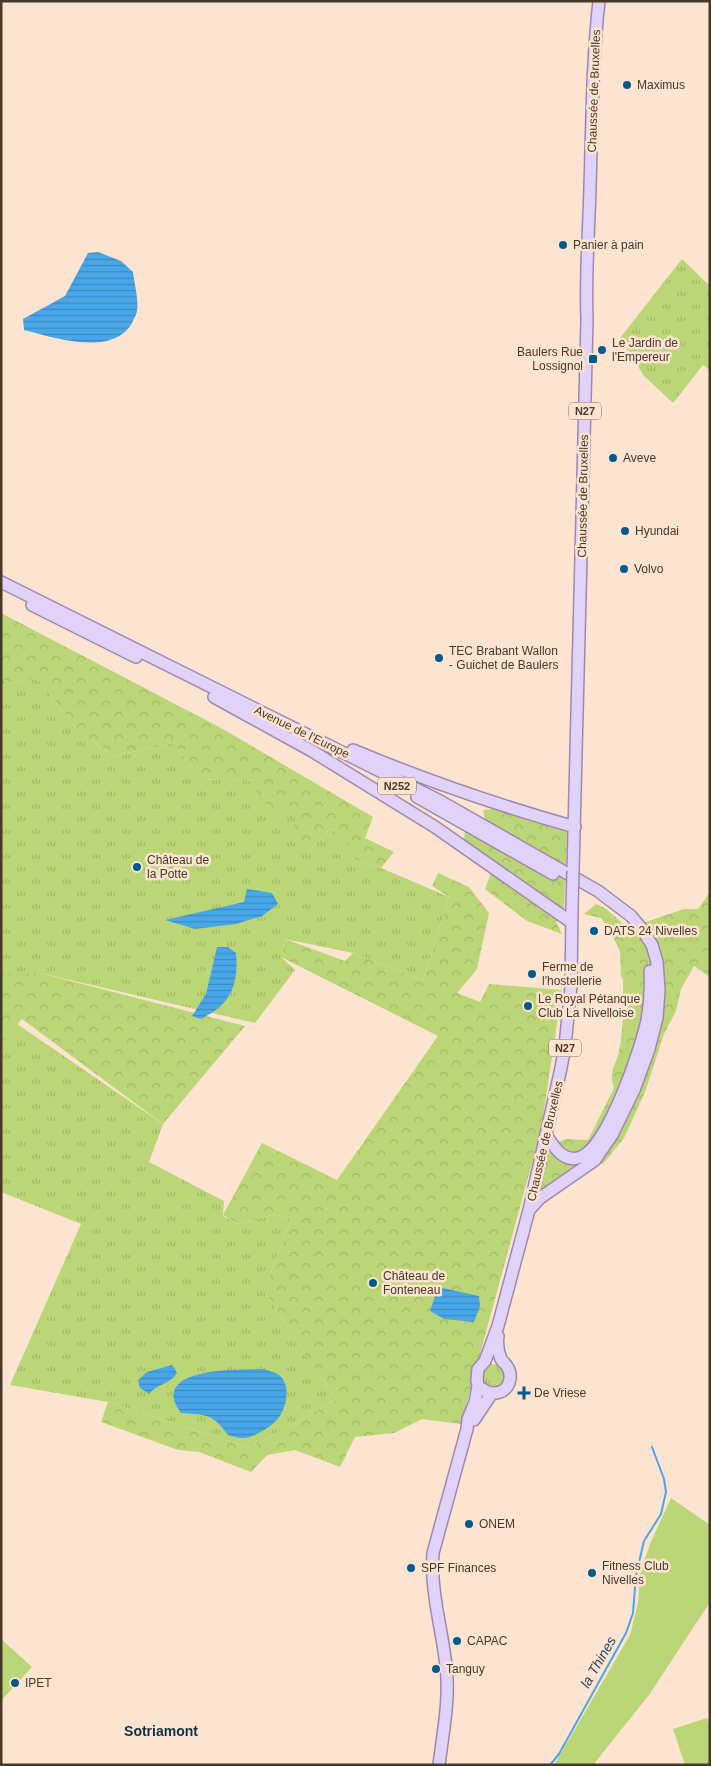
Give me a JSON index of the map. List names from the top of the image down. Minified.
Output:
{"streets":{"main road":["Chaussée de Bruxelles","N27","Avenue de l'Europe","N252"]},"crossings":[["Chaussée de Bruxelles","N27"]],"districts":["Sotriamont"],"water":["la Thines"],"places":{"other":["Maximus","Panier à pain","Le Jardin de l'Empereur","Aveve","Hyundai","Volvo","TEC Brabant Wallon - Guichet de Baulers","Château de la Potte","DATS 24 Nivelles","Ferme de l'hostellerie","Le Royal Pétanque Club La Nivelloise","Château de Fonteneau","ONEM","SPF Finances","Fitness Club Nivelles","CAPAC","Tanguy","IPET"],"transit":["Baulers Rue Lossignol"],"health":["De Vriese"]}}
